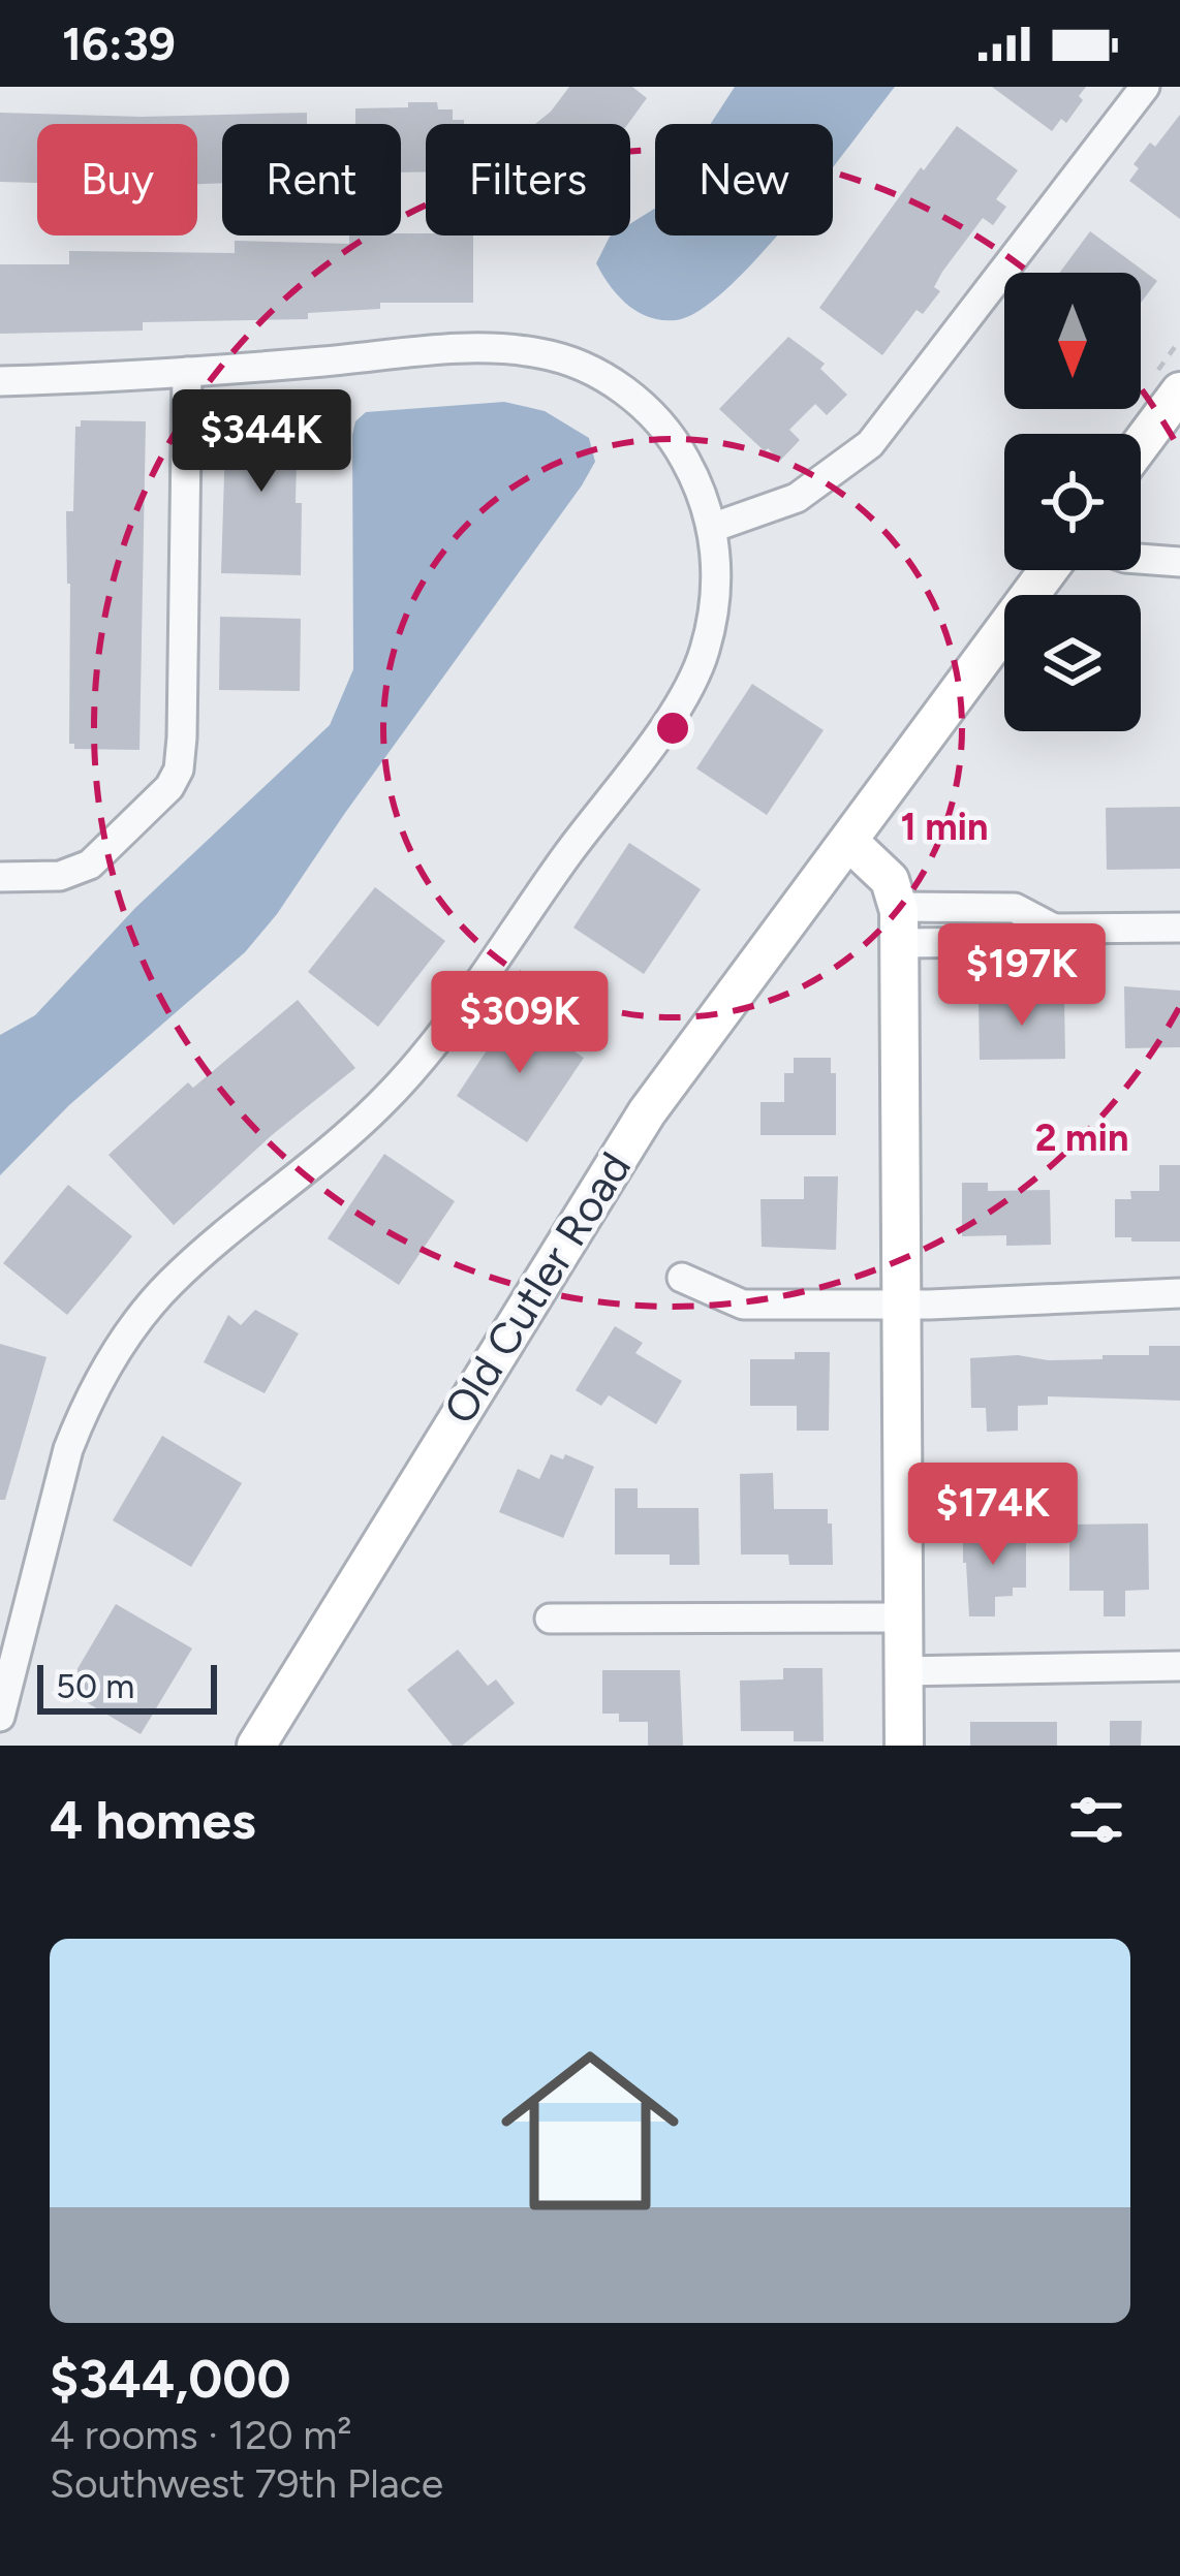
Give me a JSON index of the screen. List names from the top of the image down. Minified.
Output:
{"streets":{"main road":["Old Cutler Road"]},"scale_bar":"50 m","north":"bottom","page":{"status":"16:39","chip":["Buy","Rent","Filters","New"],"price":["$344K","$197K","$309K","$174K"],"scale":"50 m","heading":"4 homes","list":[{"name":"$344,000","note":"4 rooms · 120 m² · Southwest 79th Place"}]},"rings":["1 min","2 min"]}
